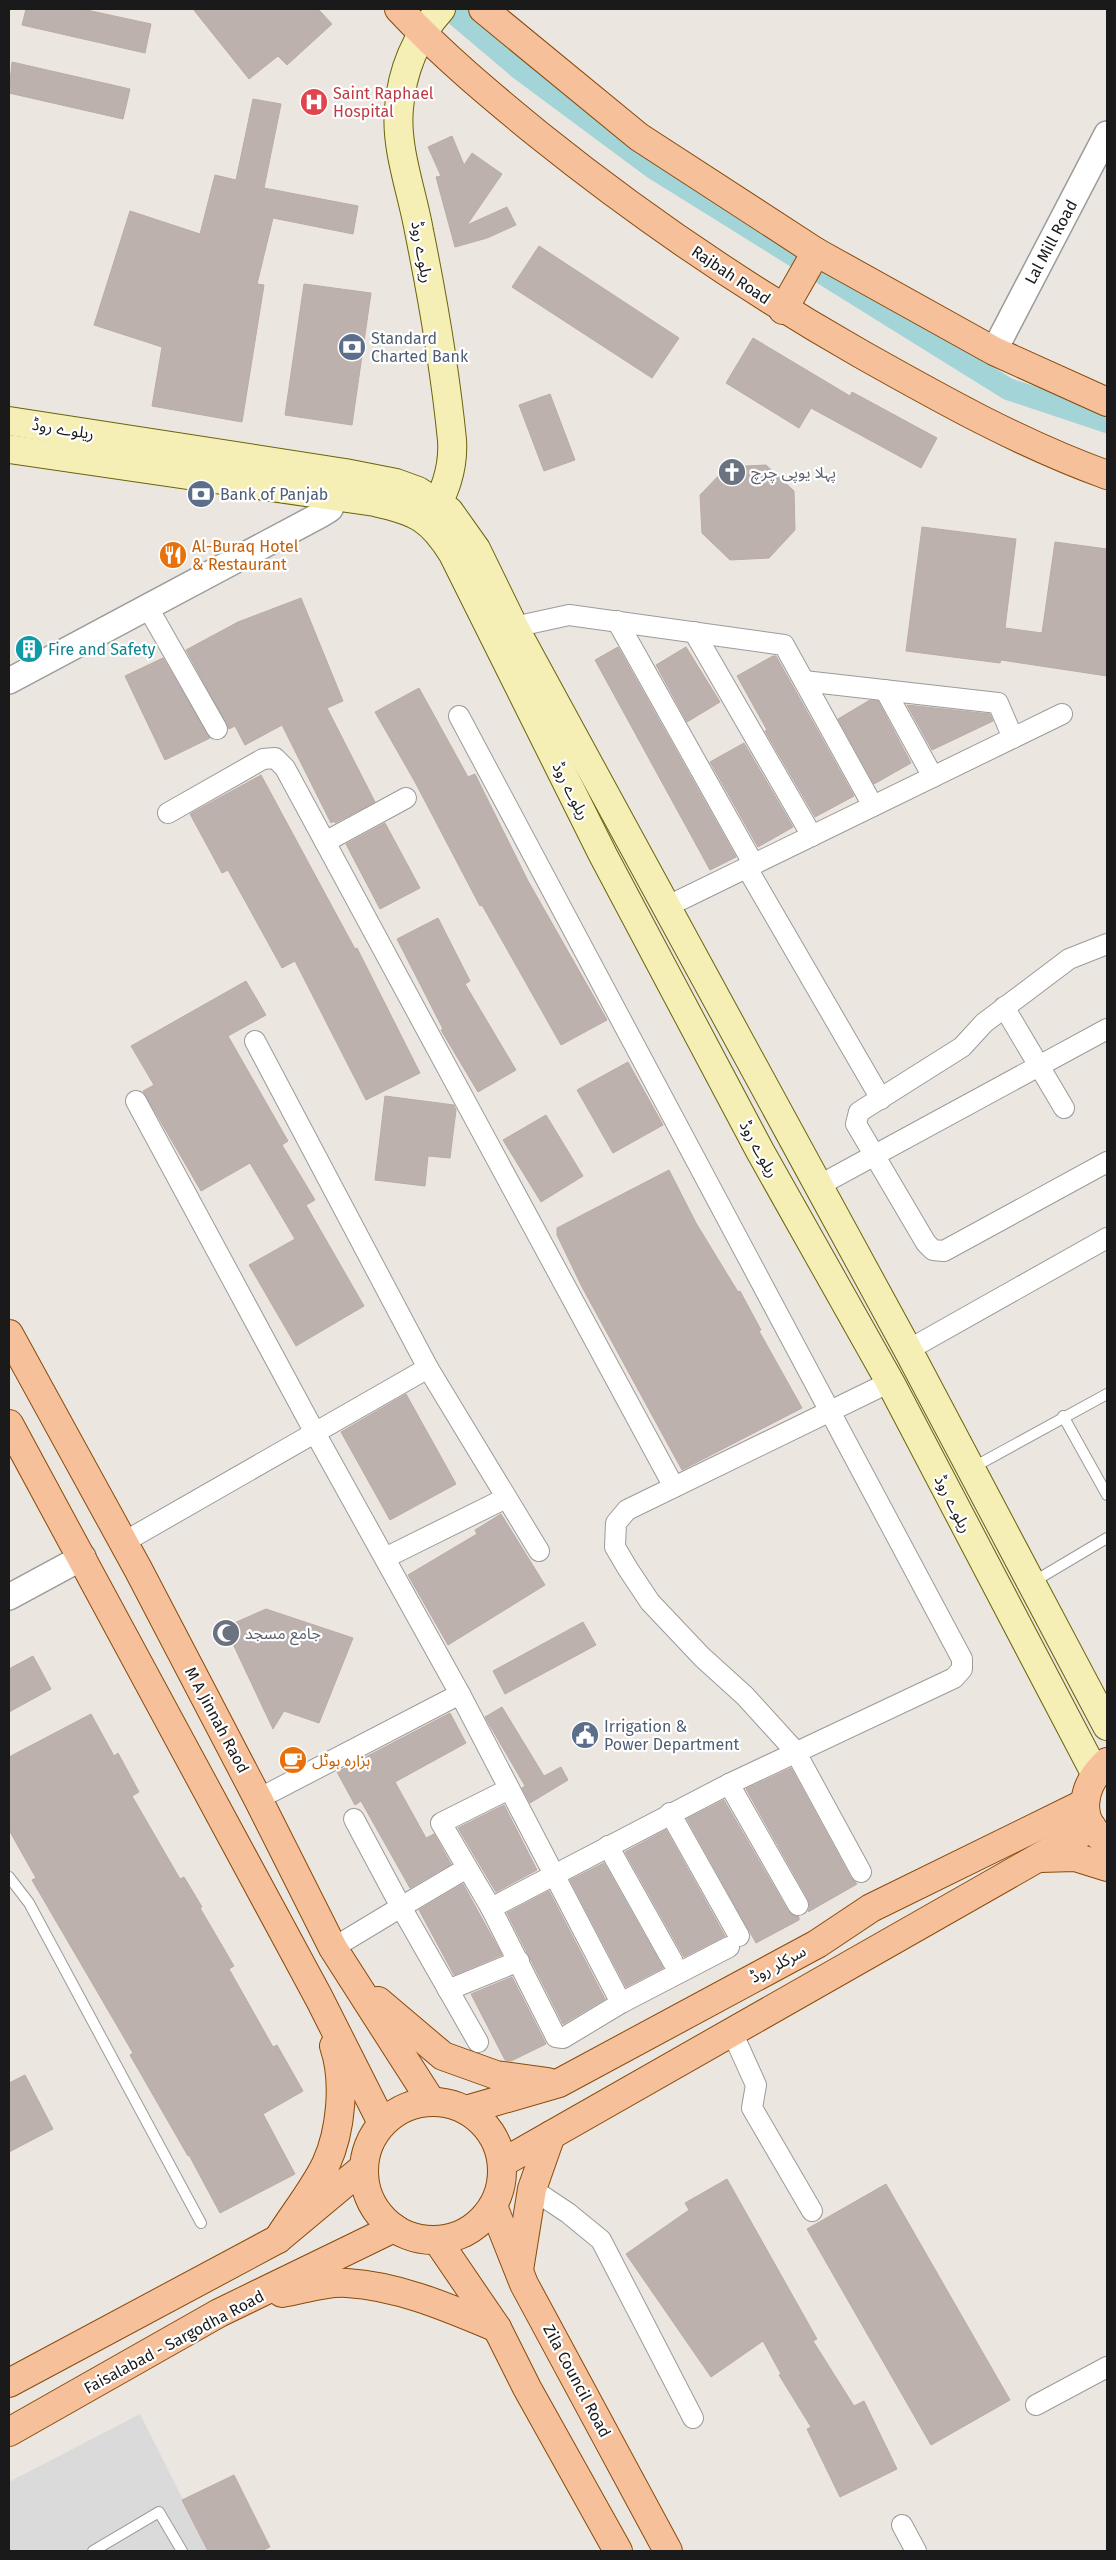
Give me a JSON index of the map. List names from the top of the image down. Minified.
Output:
{"streets":{"main road":["ریلوے روڈ","Rajbah Road","M A Jinnah Raod","سرکلر روڈ","Faisalabad - Sargodha Road","Zila Council Road"],"street":["Lal Mill Road"]},"crossings":[["ریلوے روڈ","Rajbah Road"],["M A Jinnah Raod","سرکلر روڈ"],["M A Jinnah Raod","Faisalabad - Sargodha Road"],["M A Jinnah Raod","Zila Council Road"],["سرکلر روڈ","Faisalabad - Sargodha Road"],["سرکلر روڈ","Zila Council Road"],["Faisalabad - Sargodha Road","Zila Council Road"]],"places":{"hospital":["Saint Raphael Hospital"],"bank":["Standard Charted Bank","Bank of Panjab"],"church":["پہلا یوپی چرچ"],"restaurant":["Al-Buraq Hotel & Restaurant"],"building":["Fire and Safety"],"mosque":["جامع مسجد"],"public building":["Irrigation & Power Department"],"cafe":["ہزارہ ہوٹل"]}}
